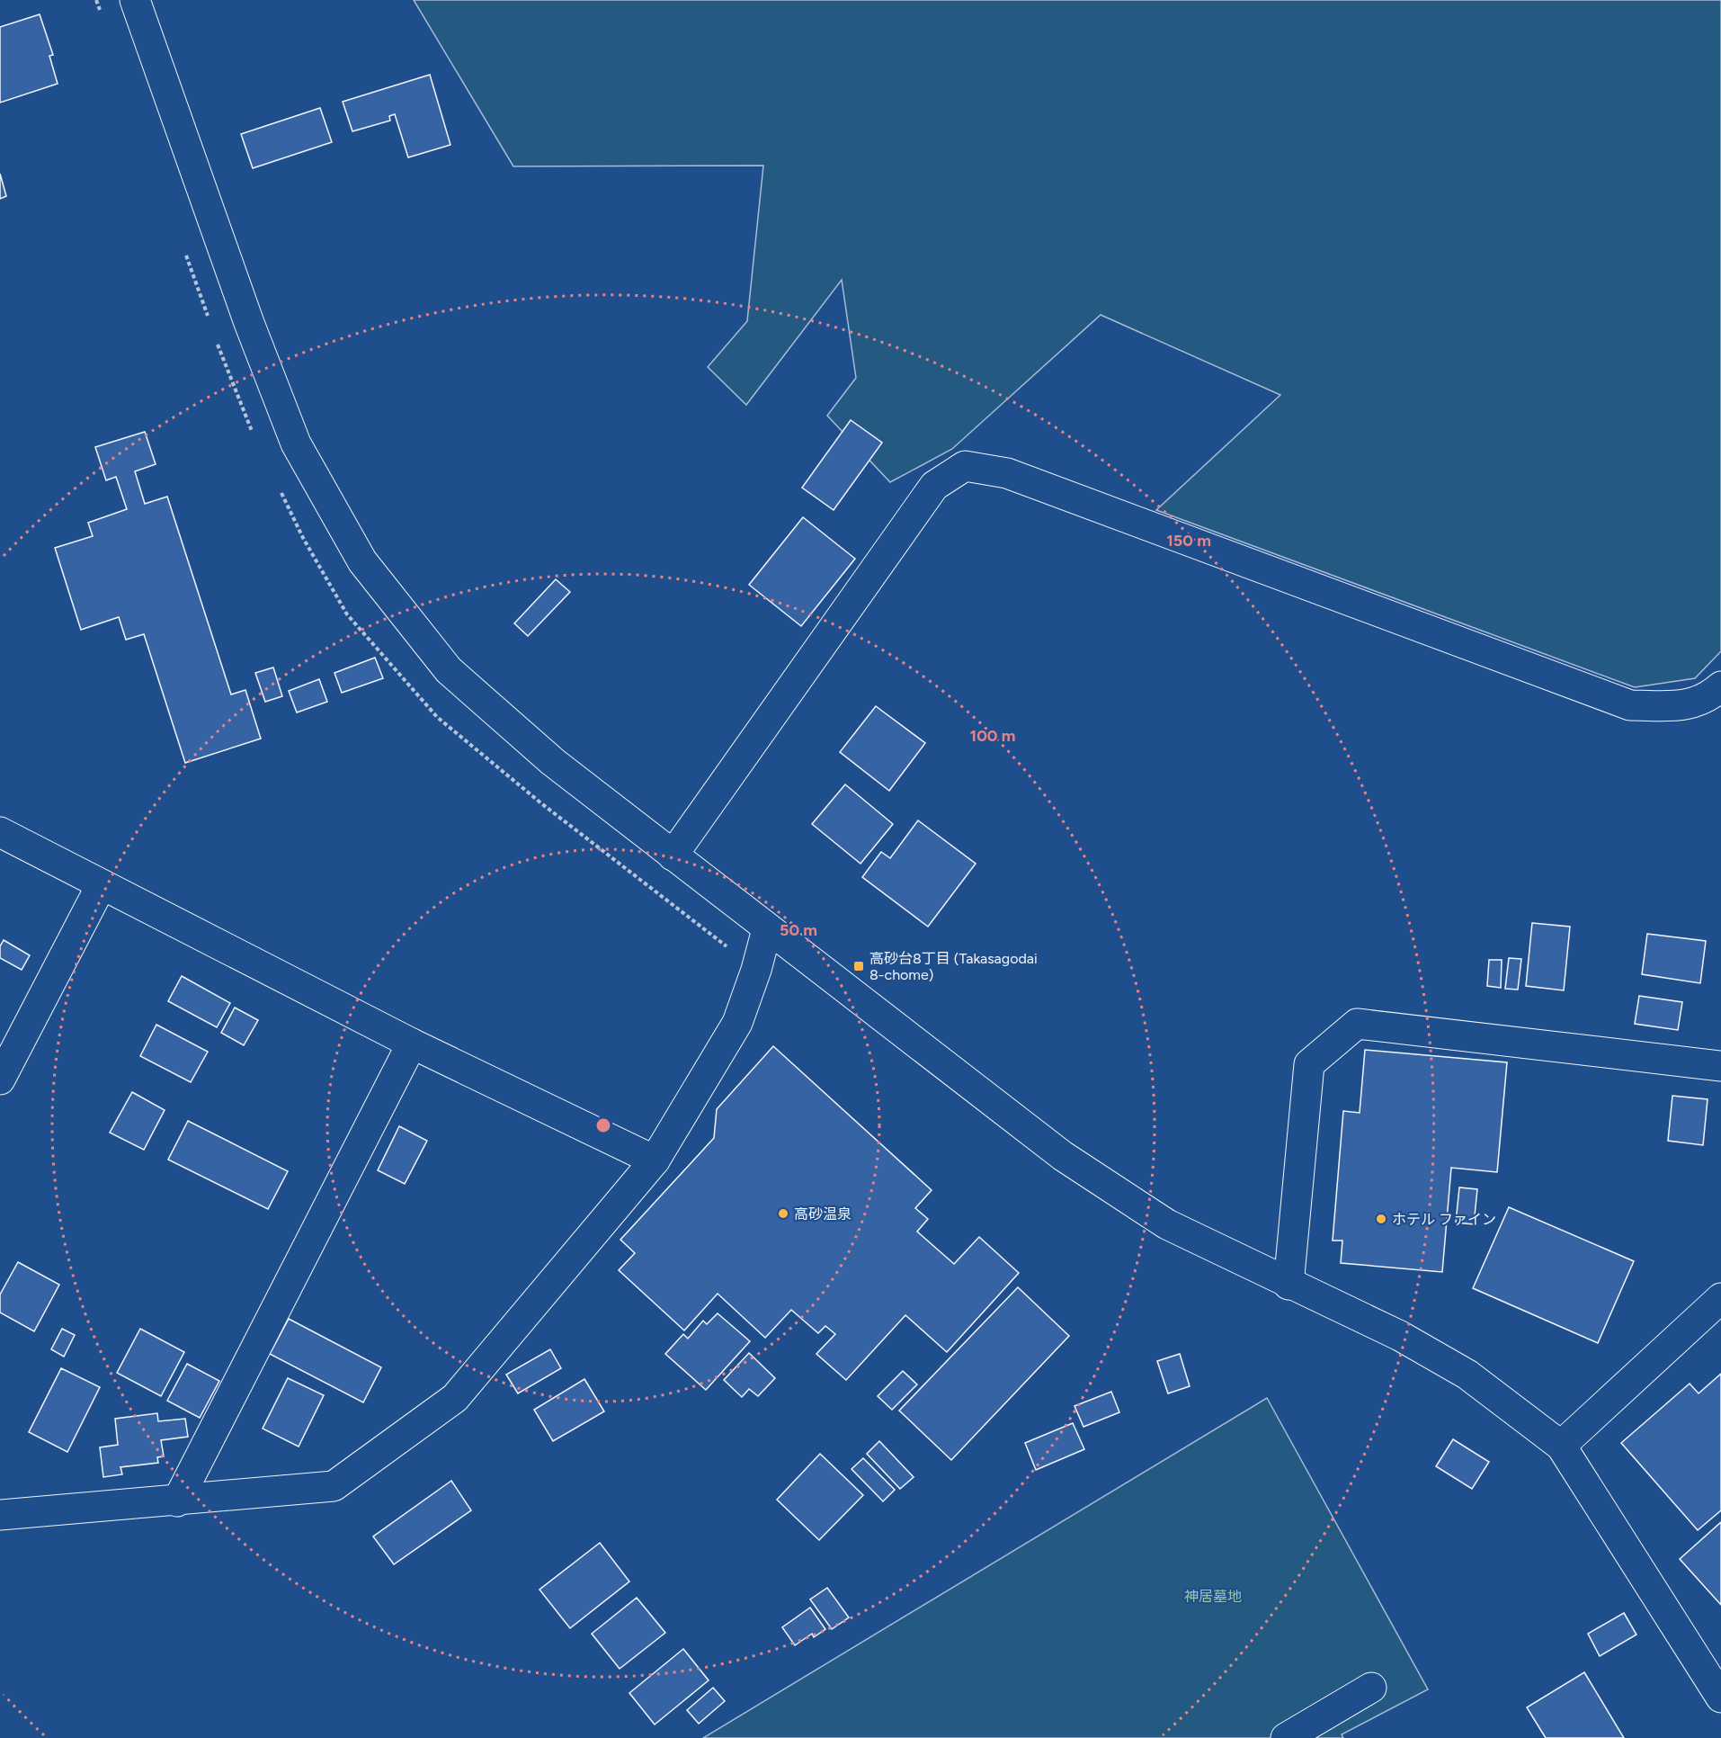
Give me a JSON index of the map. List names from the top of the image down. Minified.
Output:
{"parks":["神居墓地"],"places":{"transit":["高砂台8丁目 (Takasagodai 8-chome)"],"other":["高砂温泉","ホテル ファイン"]},"rings":["150 m","100 m","50 m"]}
